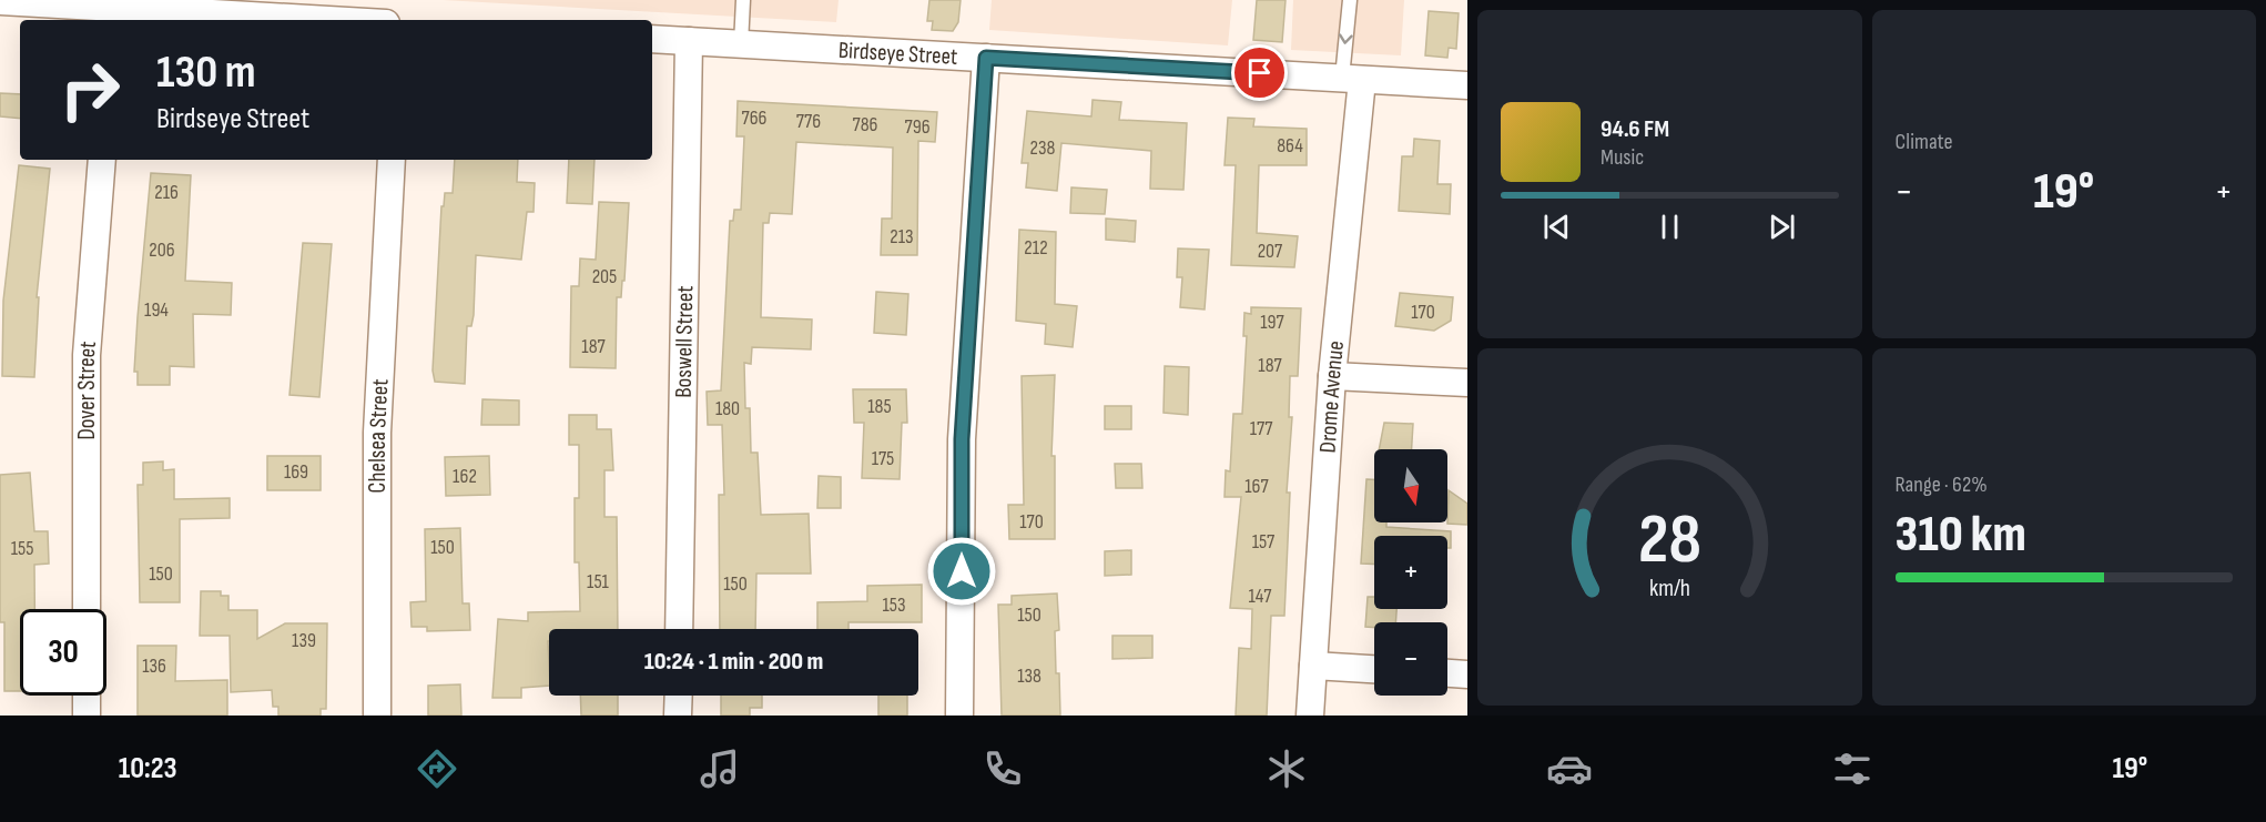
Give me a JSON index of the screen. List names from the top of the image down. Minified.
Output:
{"streets":{"street":["Birdseye Street","Boswell Street","Dover Street","Drome Avenue","Chelsea Street"]},"crossings":[["Birdseye Street","Boswell Street"],["Birdseye Street","Drome Avenue"]],"house_numbers":["766","776","786","796","864","238","216","213","212","206","207","205","194","170","197","187","187","185","180","177","175","169","162","167","170","157","150","155","150","151","150","147","153","150","139","136","138"],"north":"bottom","page":{"tile":["Climate",["Range · 62%","310 km"]],"turn":["130 m","Birdseye Street"],"song":["94.6 FM","Music"],"heat":["−","19°","+"],"map_buttons":["+","−"],"limit":"30","trip":"10:24 · 1 min · 200 m","tabs":["10:23","19°"],"gauge":["28","km/h"]}}
